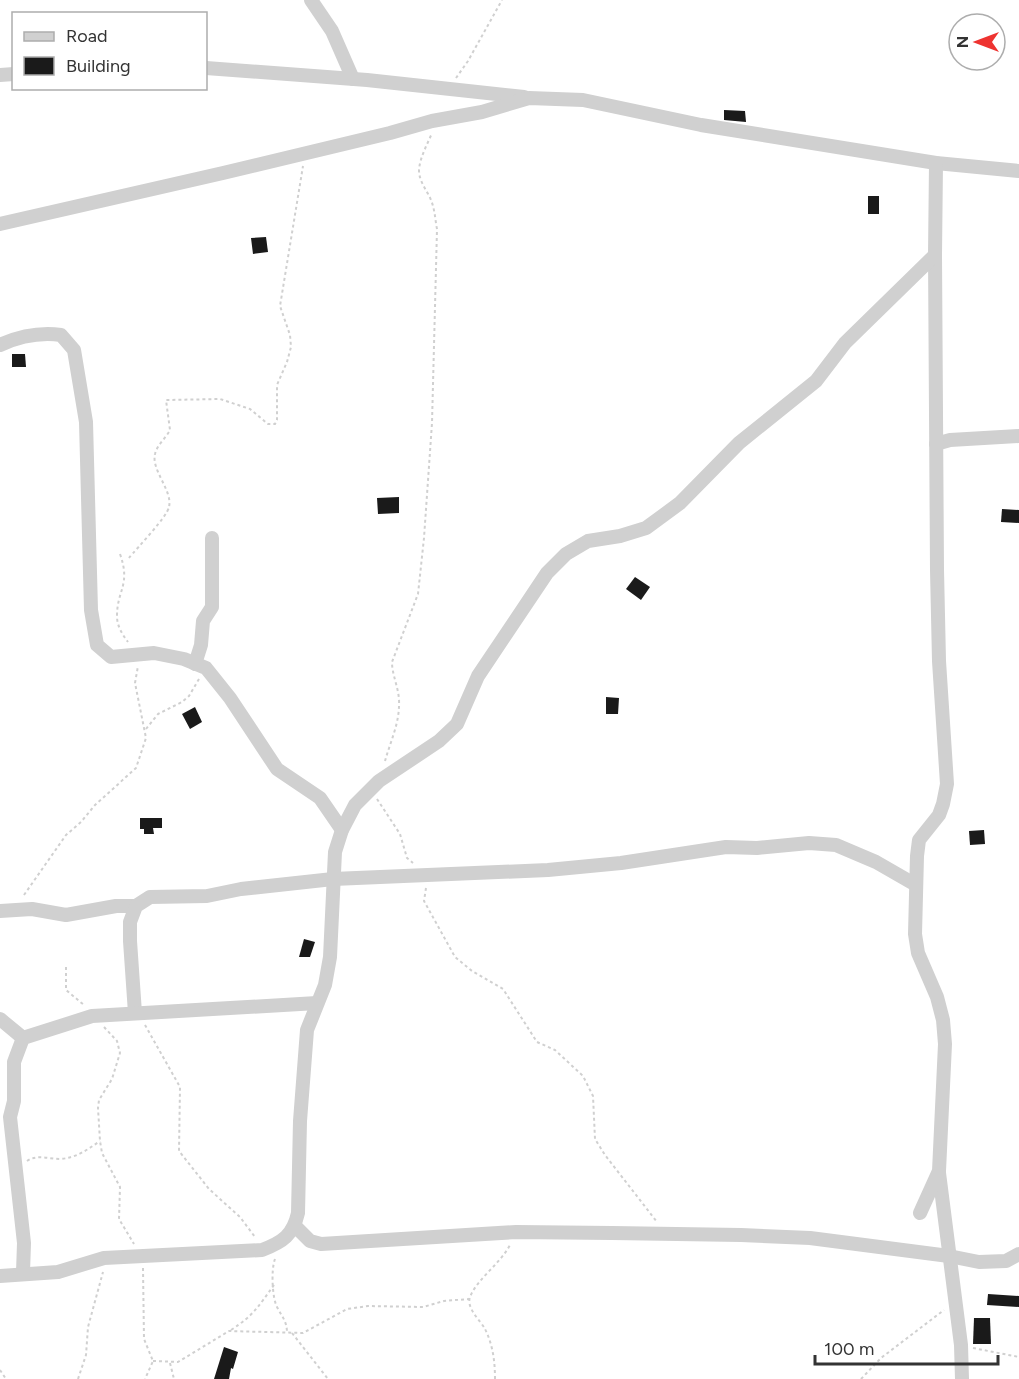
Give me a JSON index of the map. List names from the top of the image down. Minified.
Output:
{"legend":["Road","Building"],"scale_bar":"100 m","north":"left"}
